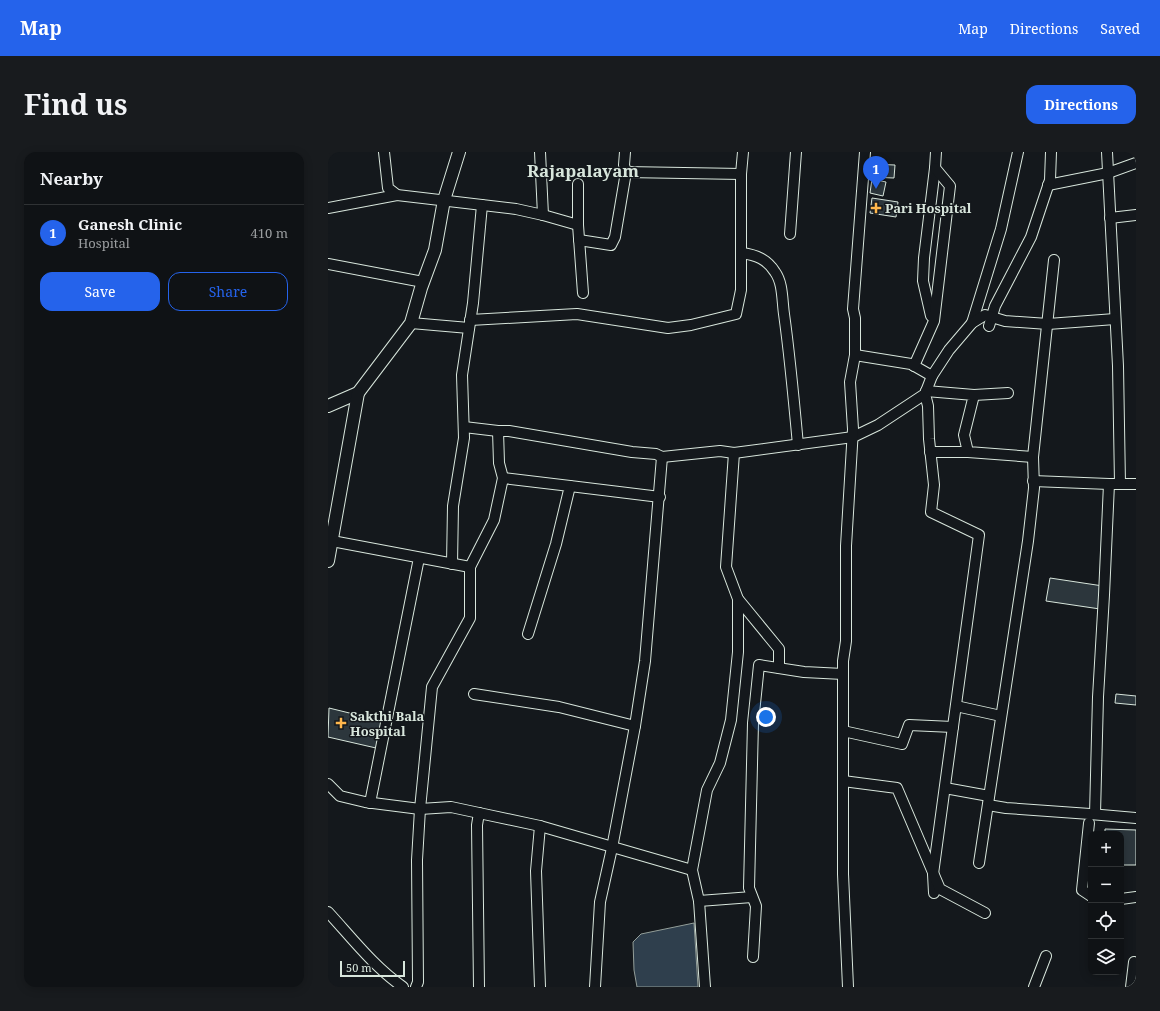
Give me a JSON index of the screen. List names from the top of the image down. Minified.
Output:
{"districts":["Rajapalayam"],"places":{"health":["Pari Hospital","Sakthi Bala Hospital"]},"scale_bar":"50 m","page":{"header":"Map","nav":["Map","Directions","Saved"],"title":"Find us","buttons":["Directions",["Save","Share"]],"heading":"Nearby","pins":"1","list":[{"mark":"1","name":"Ganesh Clinic","note":"Hospital","value":"410 m"}],"map_buttons":["+","−"],"scale":"50 m"}}
